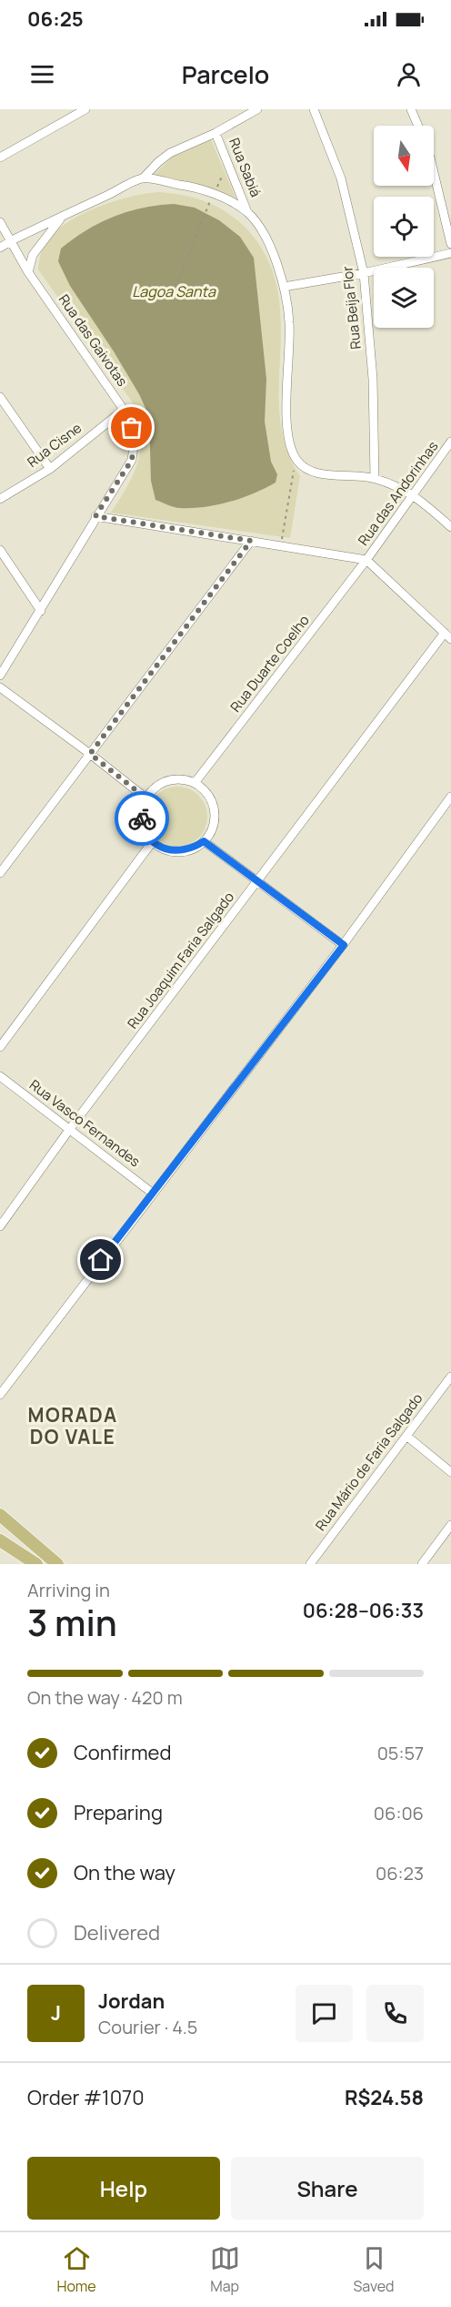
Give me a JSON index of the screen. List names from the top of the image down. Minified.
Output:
{"streets":{"street":["Rua Sabiá","Rua Beija Flor","Rua das Gaivotas","Rua Cisne","Rua das Andorinhas","Rua Duarte Coelho","Rua Joaquim Faria Salgado","Rua Vasco Fernandes","Rua Mário de Faria Salgado"]},"crossings":[["Rua das Gaivotas","Rua Cisne"],["Rua das Andorinhas","Rua Duarte Coelho"],["Rua Joaquim Faria Salgado","Rua Vasco Fernandes"]],"districts":["MORADA DO VALE"],"water":["Lagoa Santa"],"north":"bottom","page":{"status":"06:25","header":"Parcelo","heading":["3 min","Arriving in","06:28–06:33"],"panel":["Jordan","Courier · 4.5","Order #1070","R$24.58"],"bar":"On the way · 420 m","list":[["Confirmed","05:57"],["Preparing","06:06"],["On the way","06:23"],"Delivered"],"round":"J","buttons":["Help","Share"],"tabs":["Home","Map","Saved"]}}
